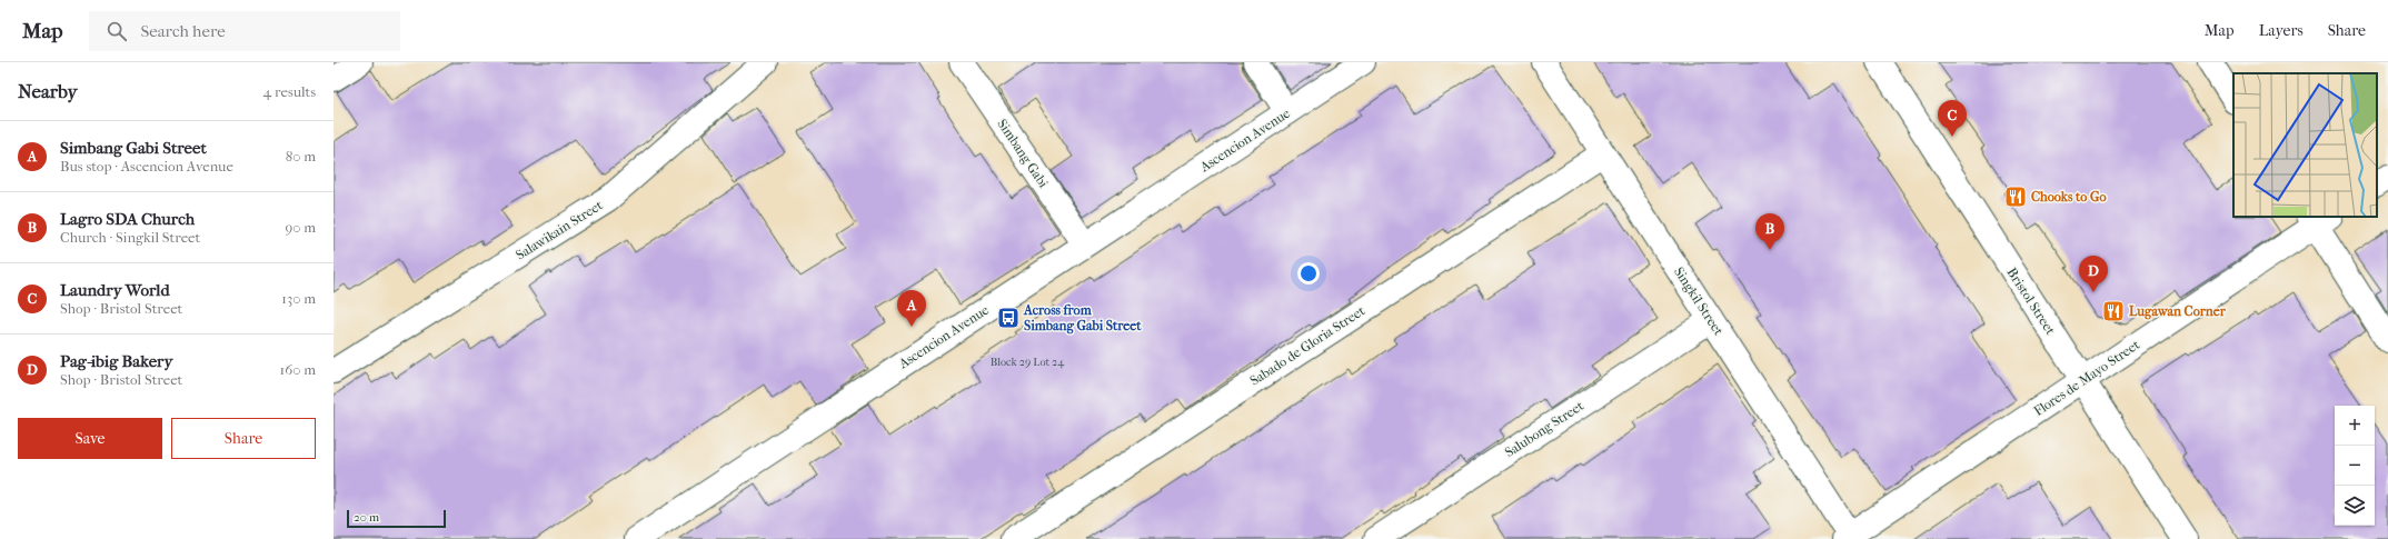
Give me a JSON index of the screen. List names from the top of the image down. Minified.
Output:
{"streets":{"street":["Ascencion Avenue","Simbang Gabi","Salawikain Street","Singkil Street","Bristol Street","Sabado de Gloria Street","Flores de Mayo Street","Salubong Street"]},"crossings":[["Ascencion Avenue","Simbang Gabi"],["Singkil Street","Sabado de Gloria Street"],["Singkil Street","Flores de Mayo Street"],["Singkil Street","Salubong Street"],["Bristol Street","Flores de Mayo Street"]],"places":{"restaurant":["Chooks to Go","Lugawan Corner"],"bus stop":["Across from Simbang Gabi Street"]},"house_numbers":["Block 29 Lot 24"],"scale_bar":"20 m","page":{"header":"Map","search":"Search here","nav":["Map","Layers","Share"],"heading":["Nearby","4 results"],"pins":["C","B","D","A"],"list":[{"mark":"A","name":"Simbang Gabi Street","note":"Bus stop · Ascencion Avenue","value":"80 m"},{"mark":"B","name":"Lagro SDA Church","note":"Church · Singkil Street","value":"90 m"},{"mark":"C","name":"Laundry World","note":"Shop · Bristol Street","value":"130 m"},{"mark":"D","name":"Pag-ibig Bakery","note":"Shop · Bristol Street","value":"160 m"}],"buttons":["Save","Share"],"map_buttons":["+","−"],"scale":"20 m"}}
